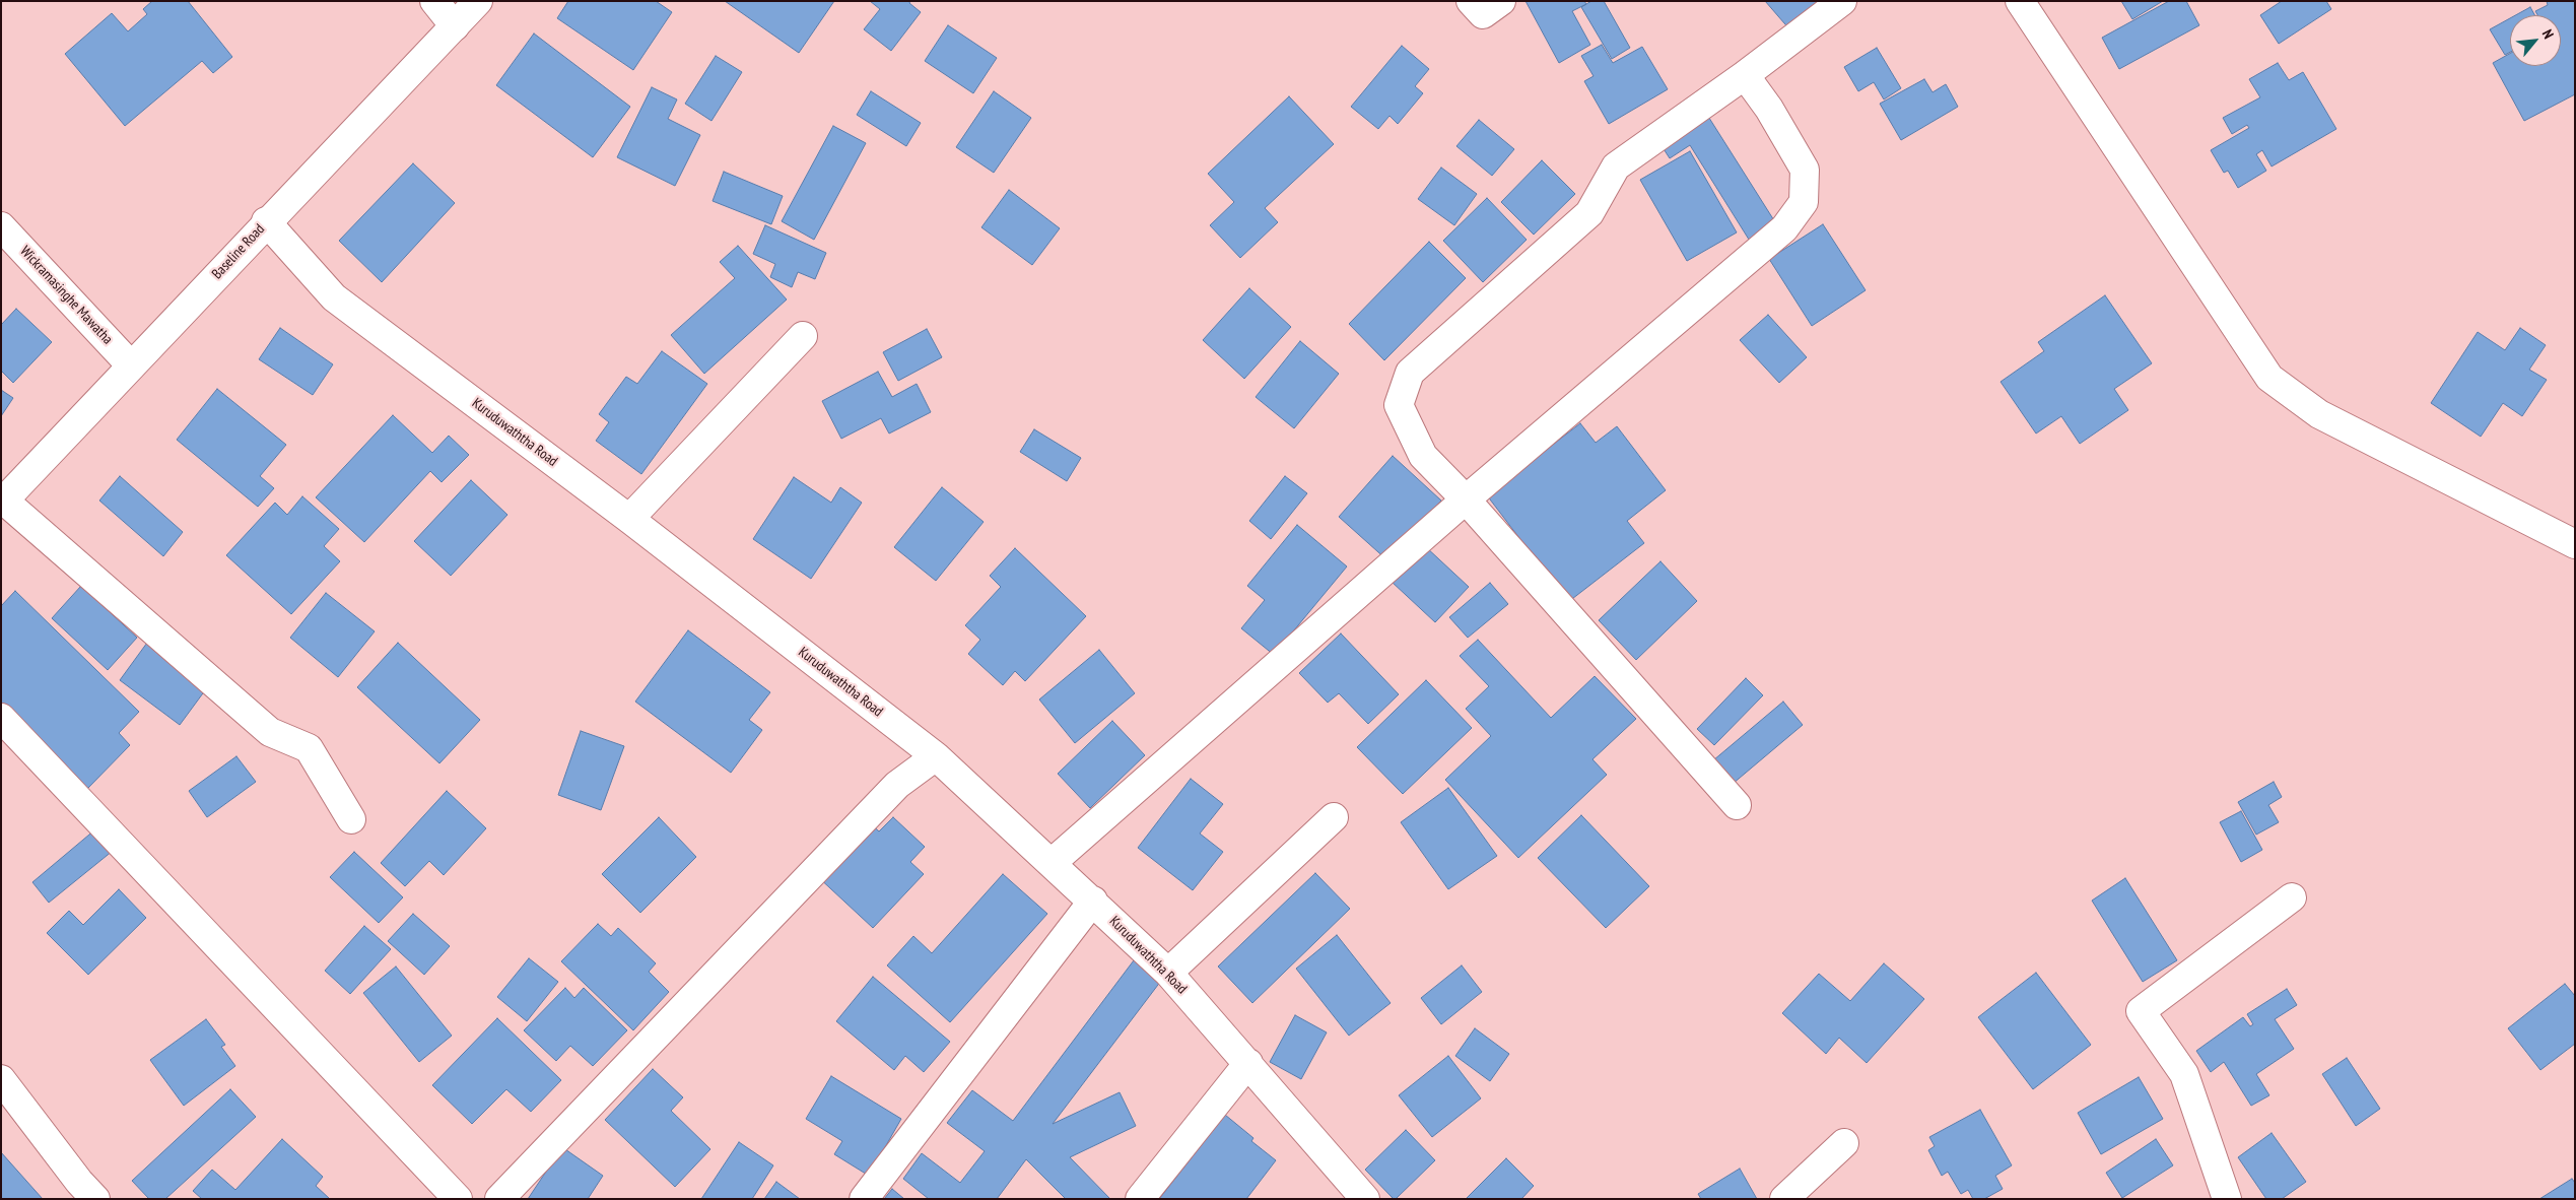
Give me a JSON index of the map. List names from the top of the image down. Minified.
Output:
{"streets":{"street":["Baseline Road","Wickramasinghe Mawatha","Kuruduwaththa Road"]},"crossings":[["Baseline Road","Wickramasinghe Mawatha"],["Baseline Road","Kuruduwaththa Road"]],"north":"top right"}
